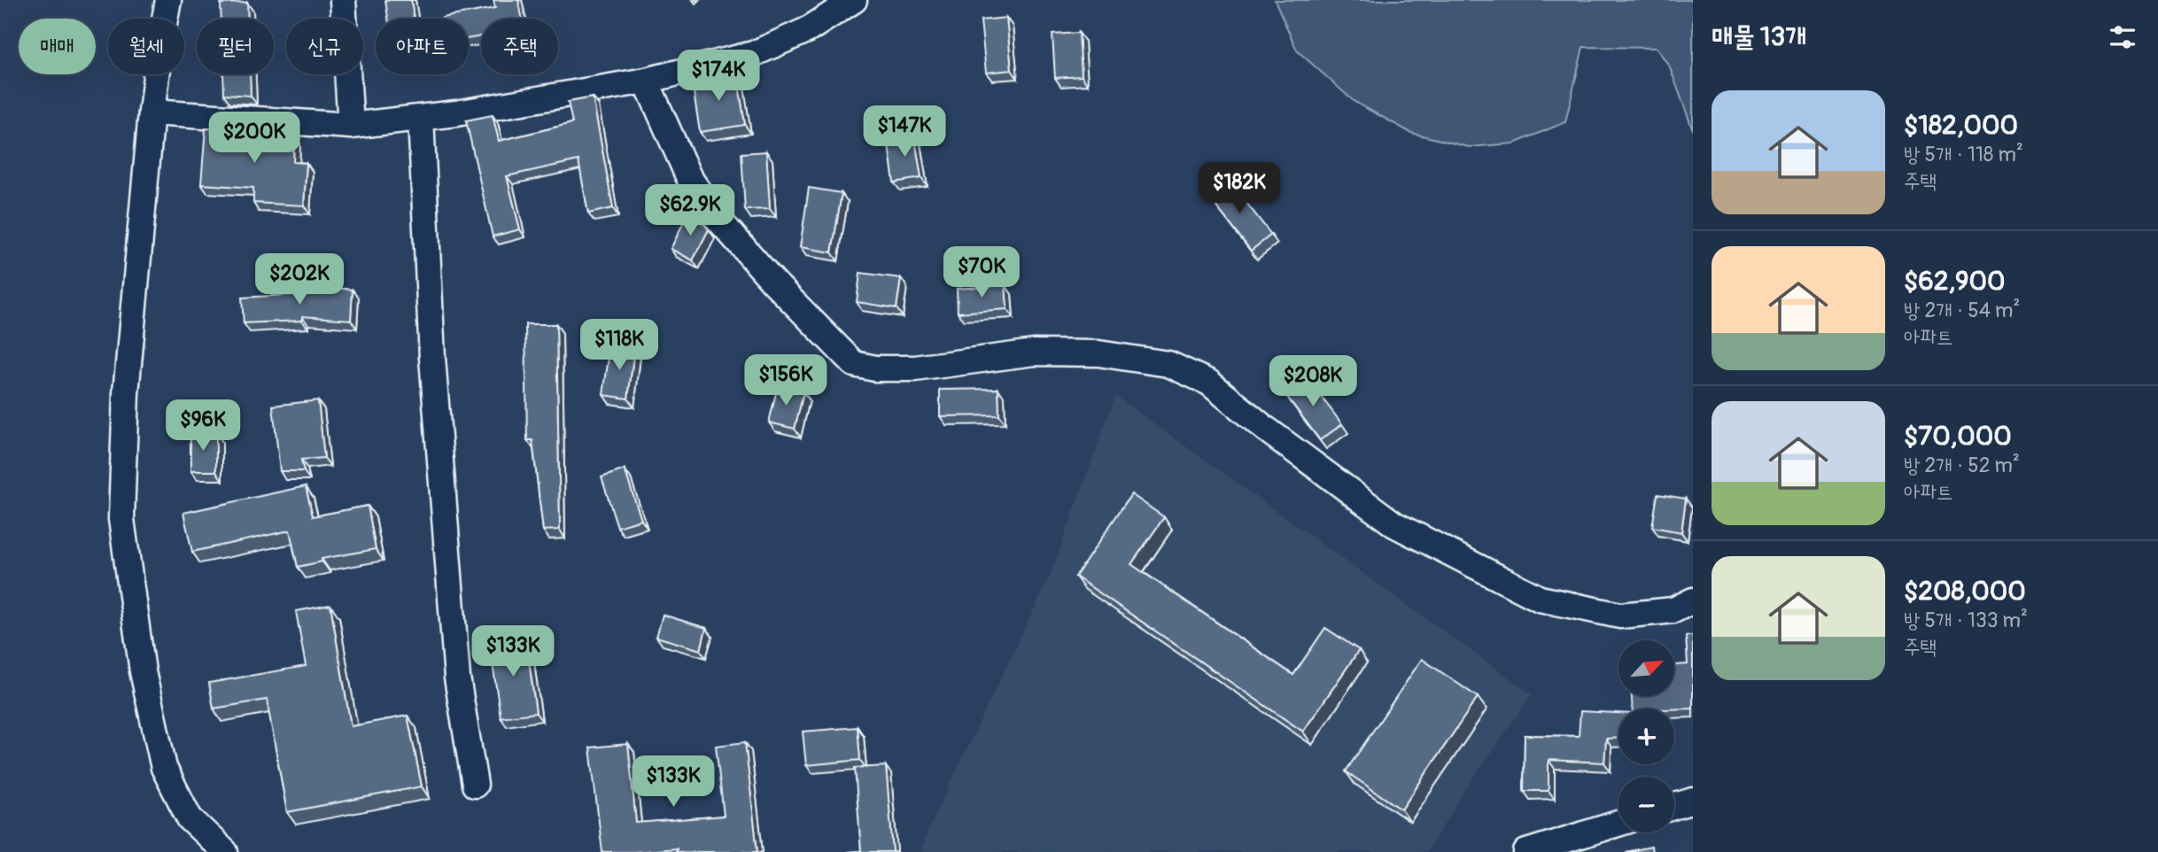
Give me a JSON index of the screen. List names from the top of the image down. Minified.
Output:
{"north":"top right","page":{"heading":"매물 13개","chip":["매매","월세","필터","신규","아파트","주택"],"price":["$174K","$147K","$200K","$182K","$62.9K","$70K","$202K","$118K","$156K","$208K","$96K","$133K","$133K"],"list":[{"name":"$182,000","note":"방 5개 · 118 m² · 주택"},{"name":"$62,900","note":"방 2개 · 54 m² · 아파트"},{"name":"$70,000","note":"방 2개 · 52 m² · 아파트"},{"name":"$208,000","note":"방 5개 · 133 m² · 주택"}],"map_buttons":["+","−"]}}
